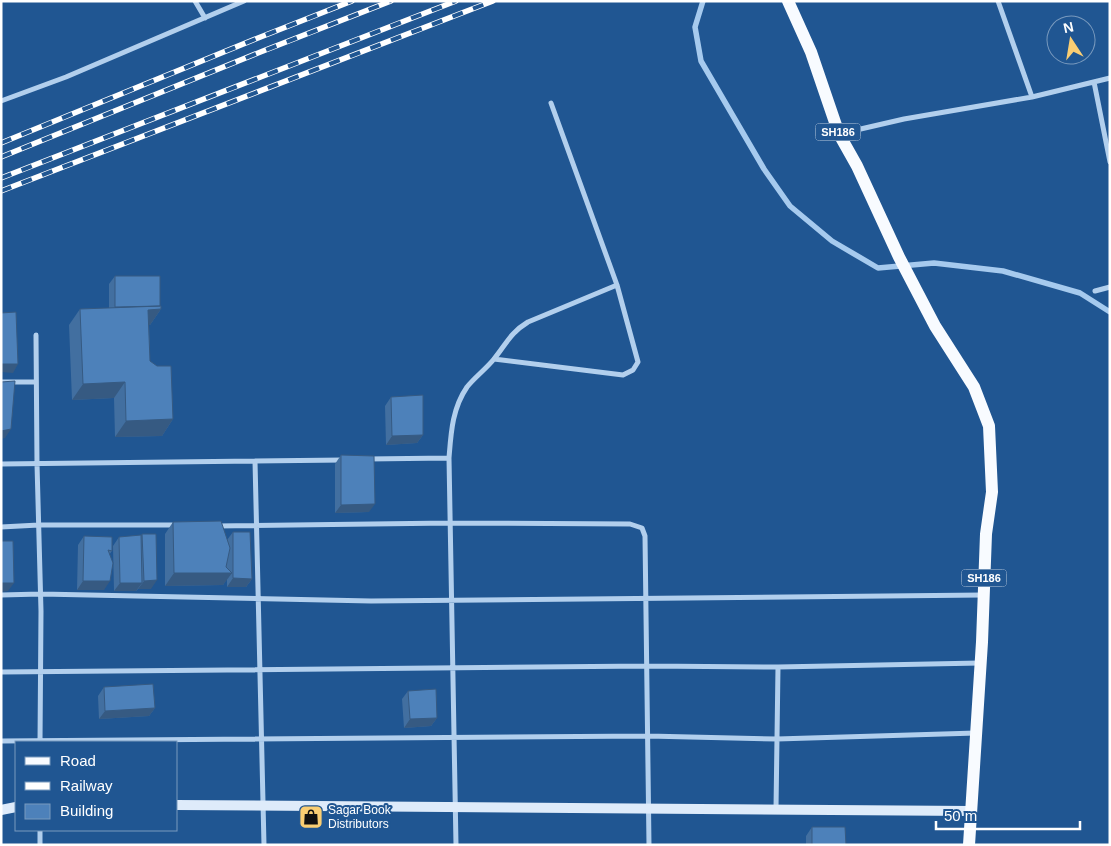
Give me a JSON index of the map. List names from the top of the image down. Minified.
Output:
{"streets":{"main road":["SH186"]},"places":{"shop":["Sagar Book Distributors"]},"legend":["Road","Railway","Building"],"scale_bar":"50 m","north":"top"}
